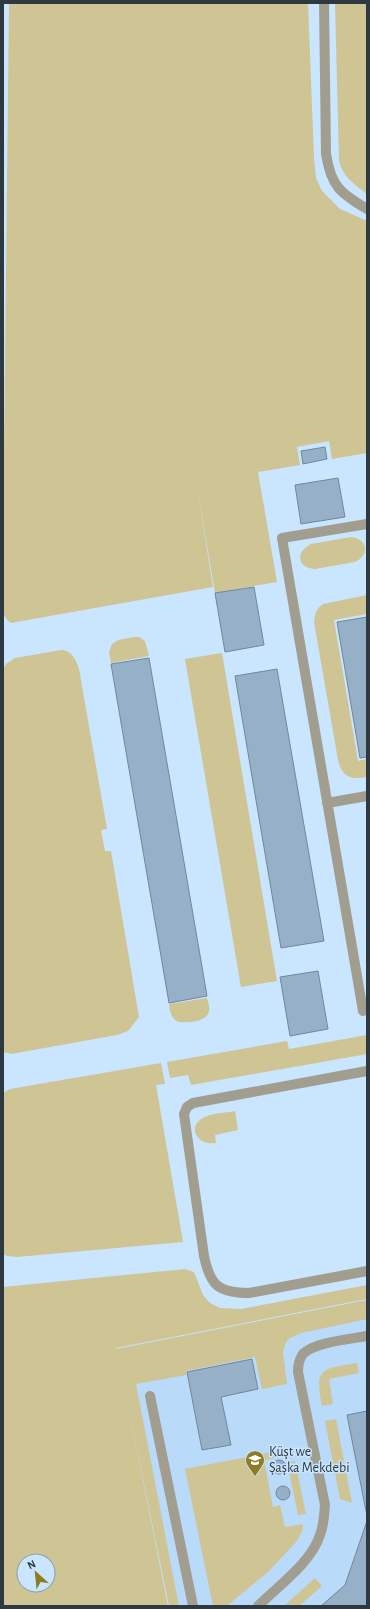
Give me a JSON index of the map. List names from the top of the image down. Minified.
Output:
{"places":{"school or university":["Küşt we Şaşka Mekdebi"]},"north":"top left"}
